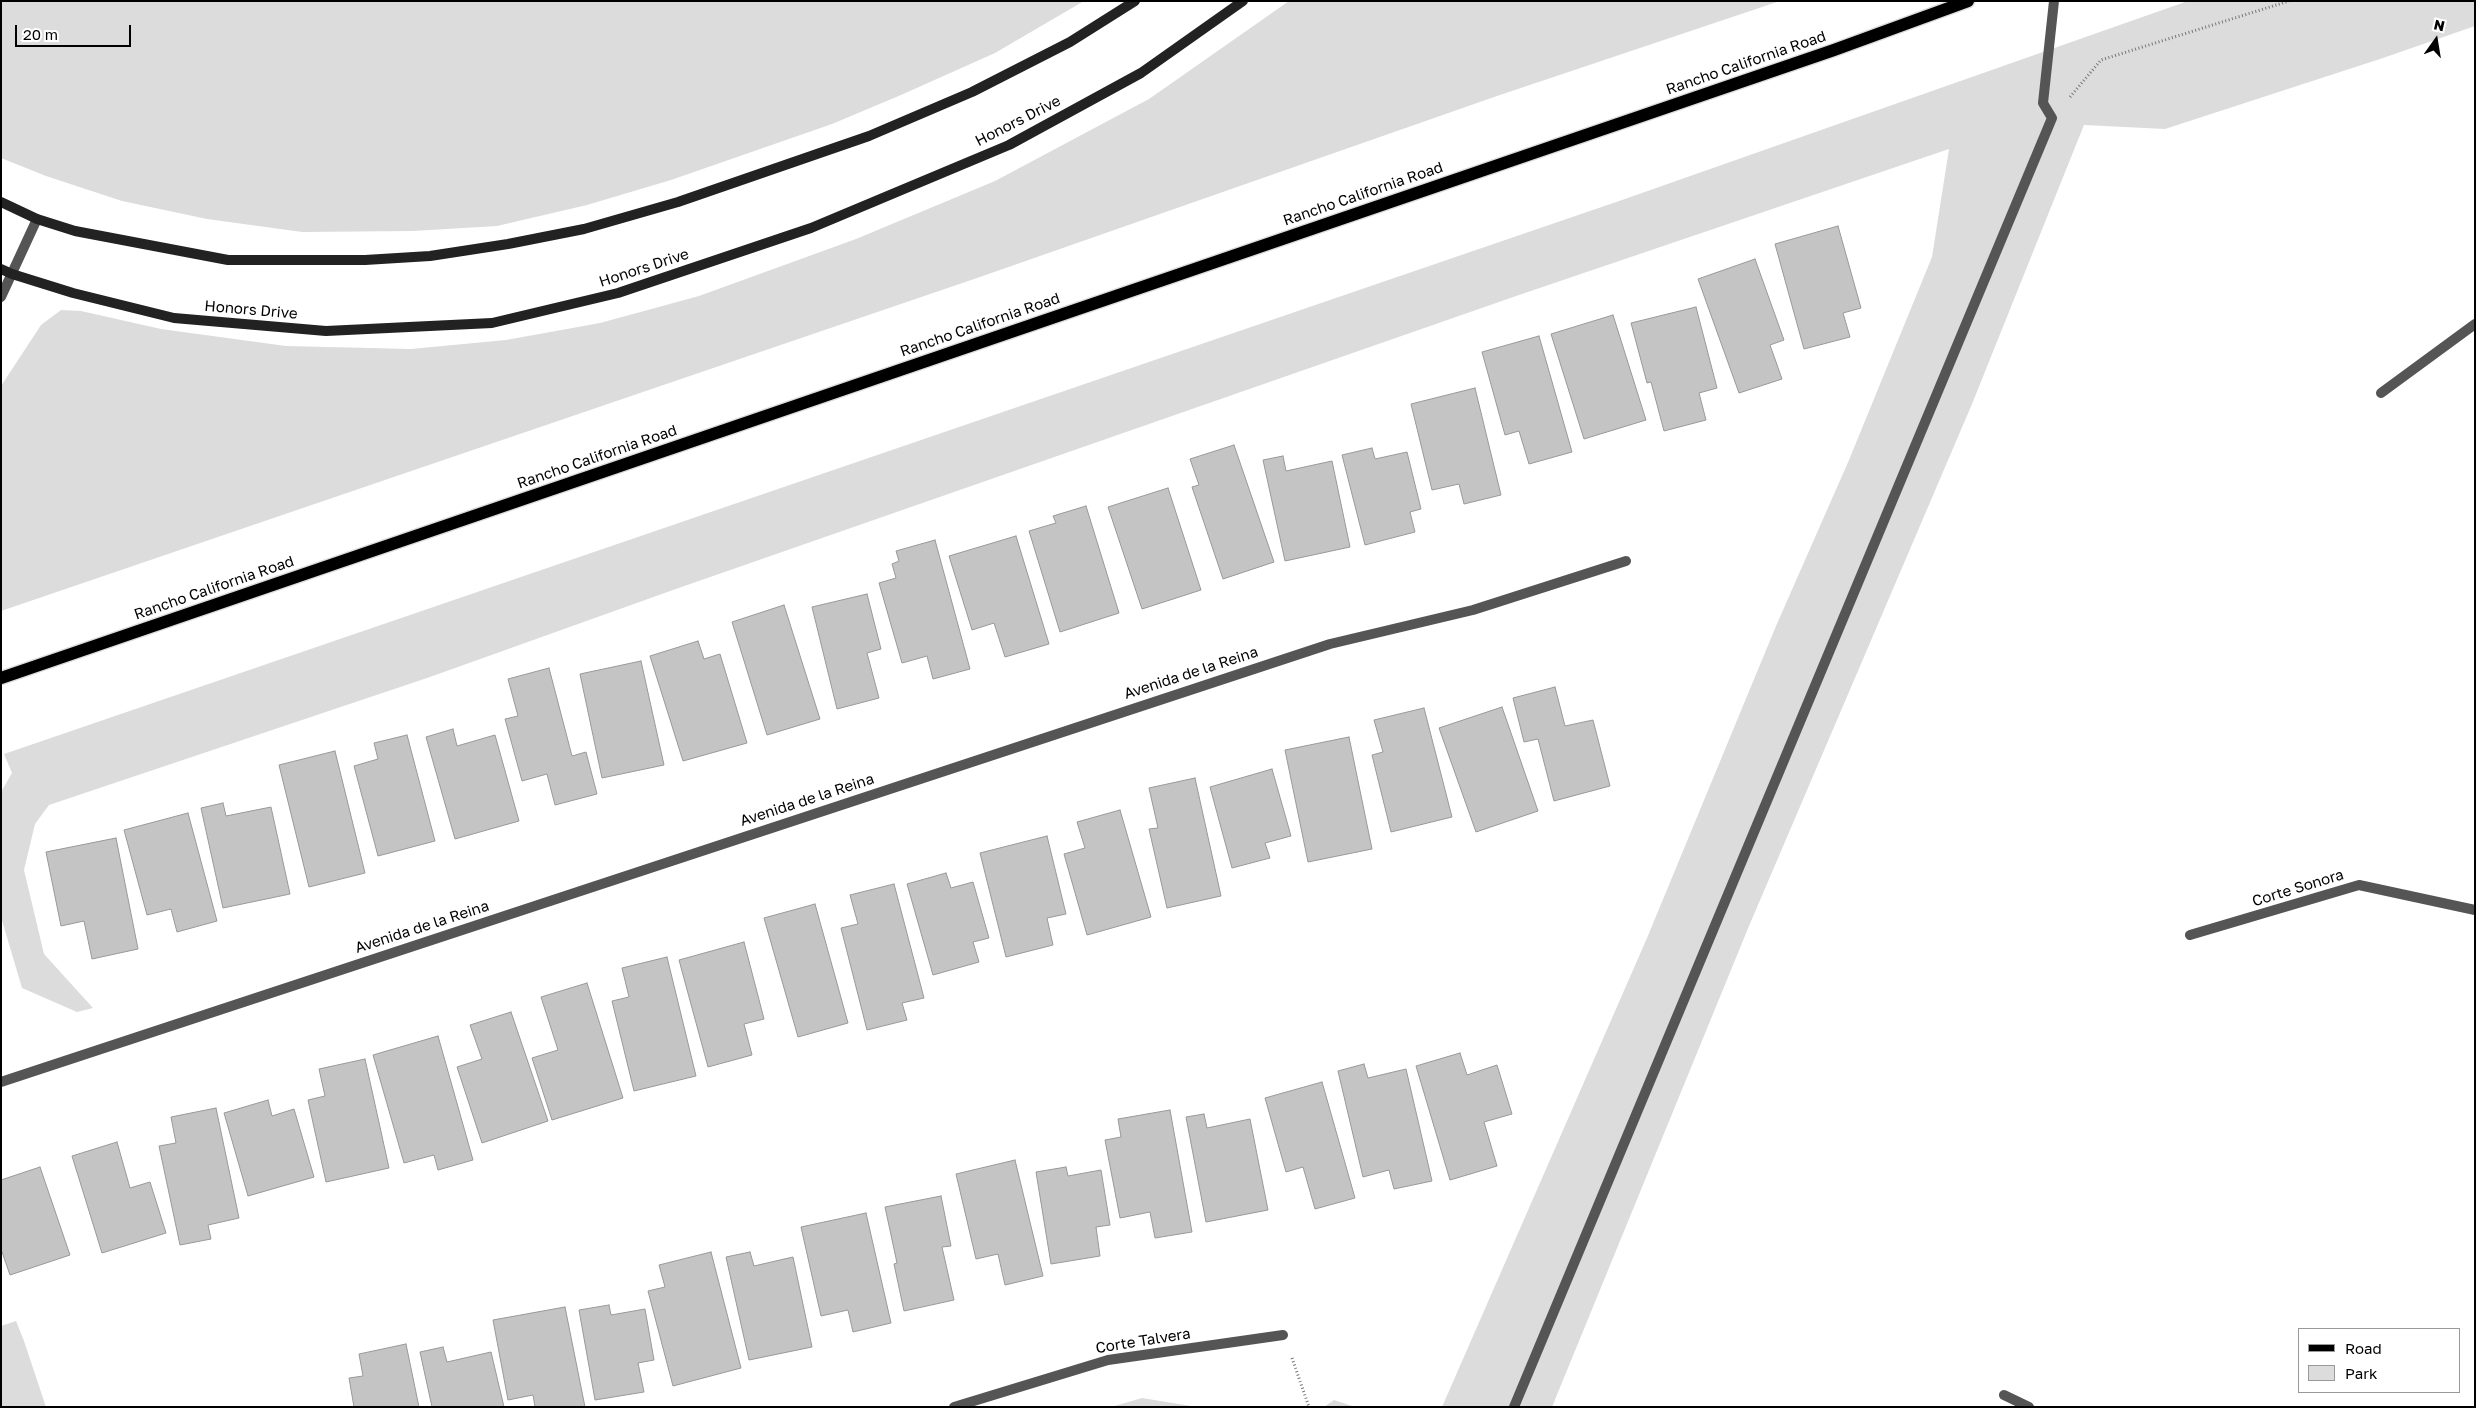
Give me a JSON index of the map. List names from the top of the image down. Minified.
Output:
{"streets":{"main road":["Rancho California Road"],"street":["Honors Drive","Avenida de la Reina","Corte Sonora","Corte Talvera"]},"legend":["Road","Park"],"scale_bar":"20 m","north":"top"}
